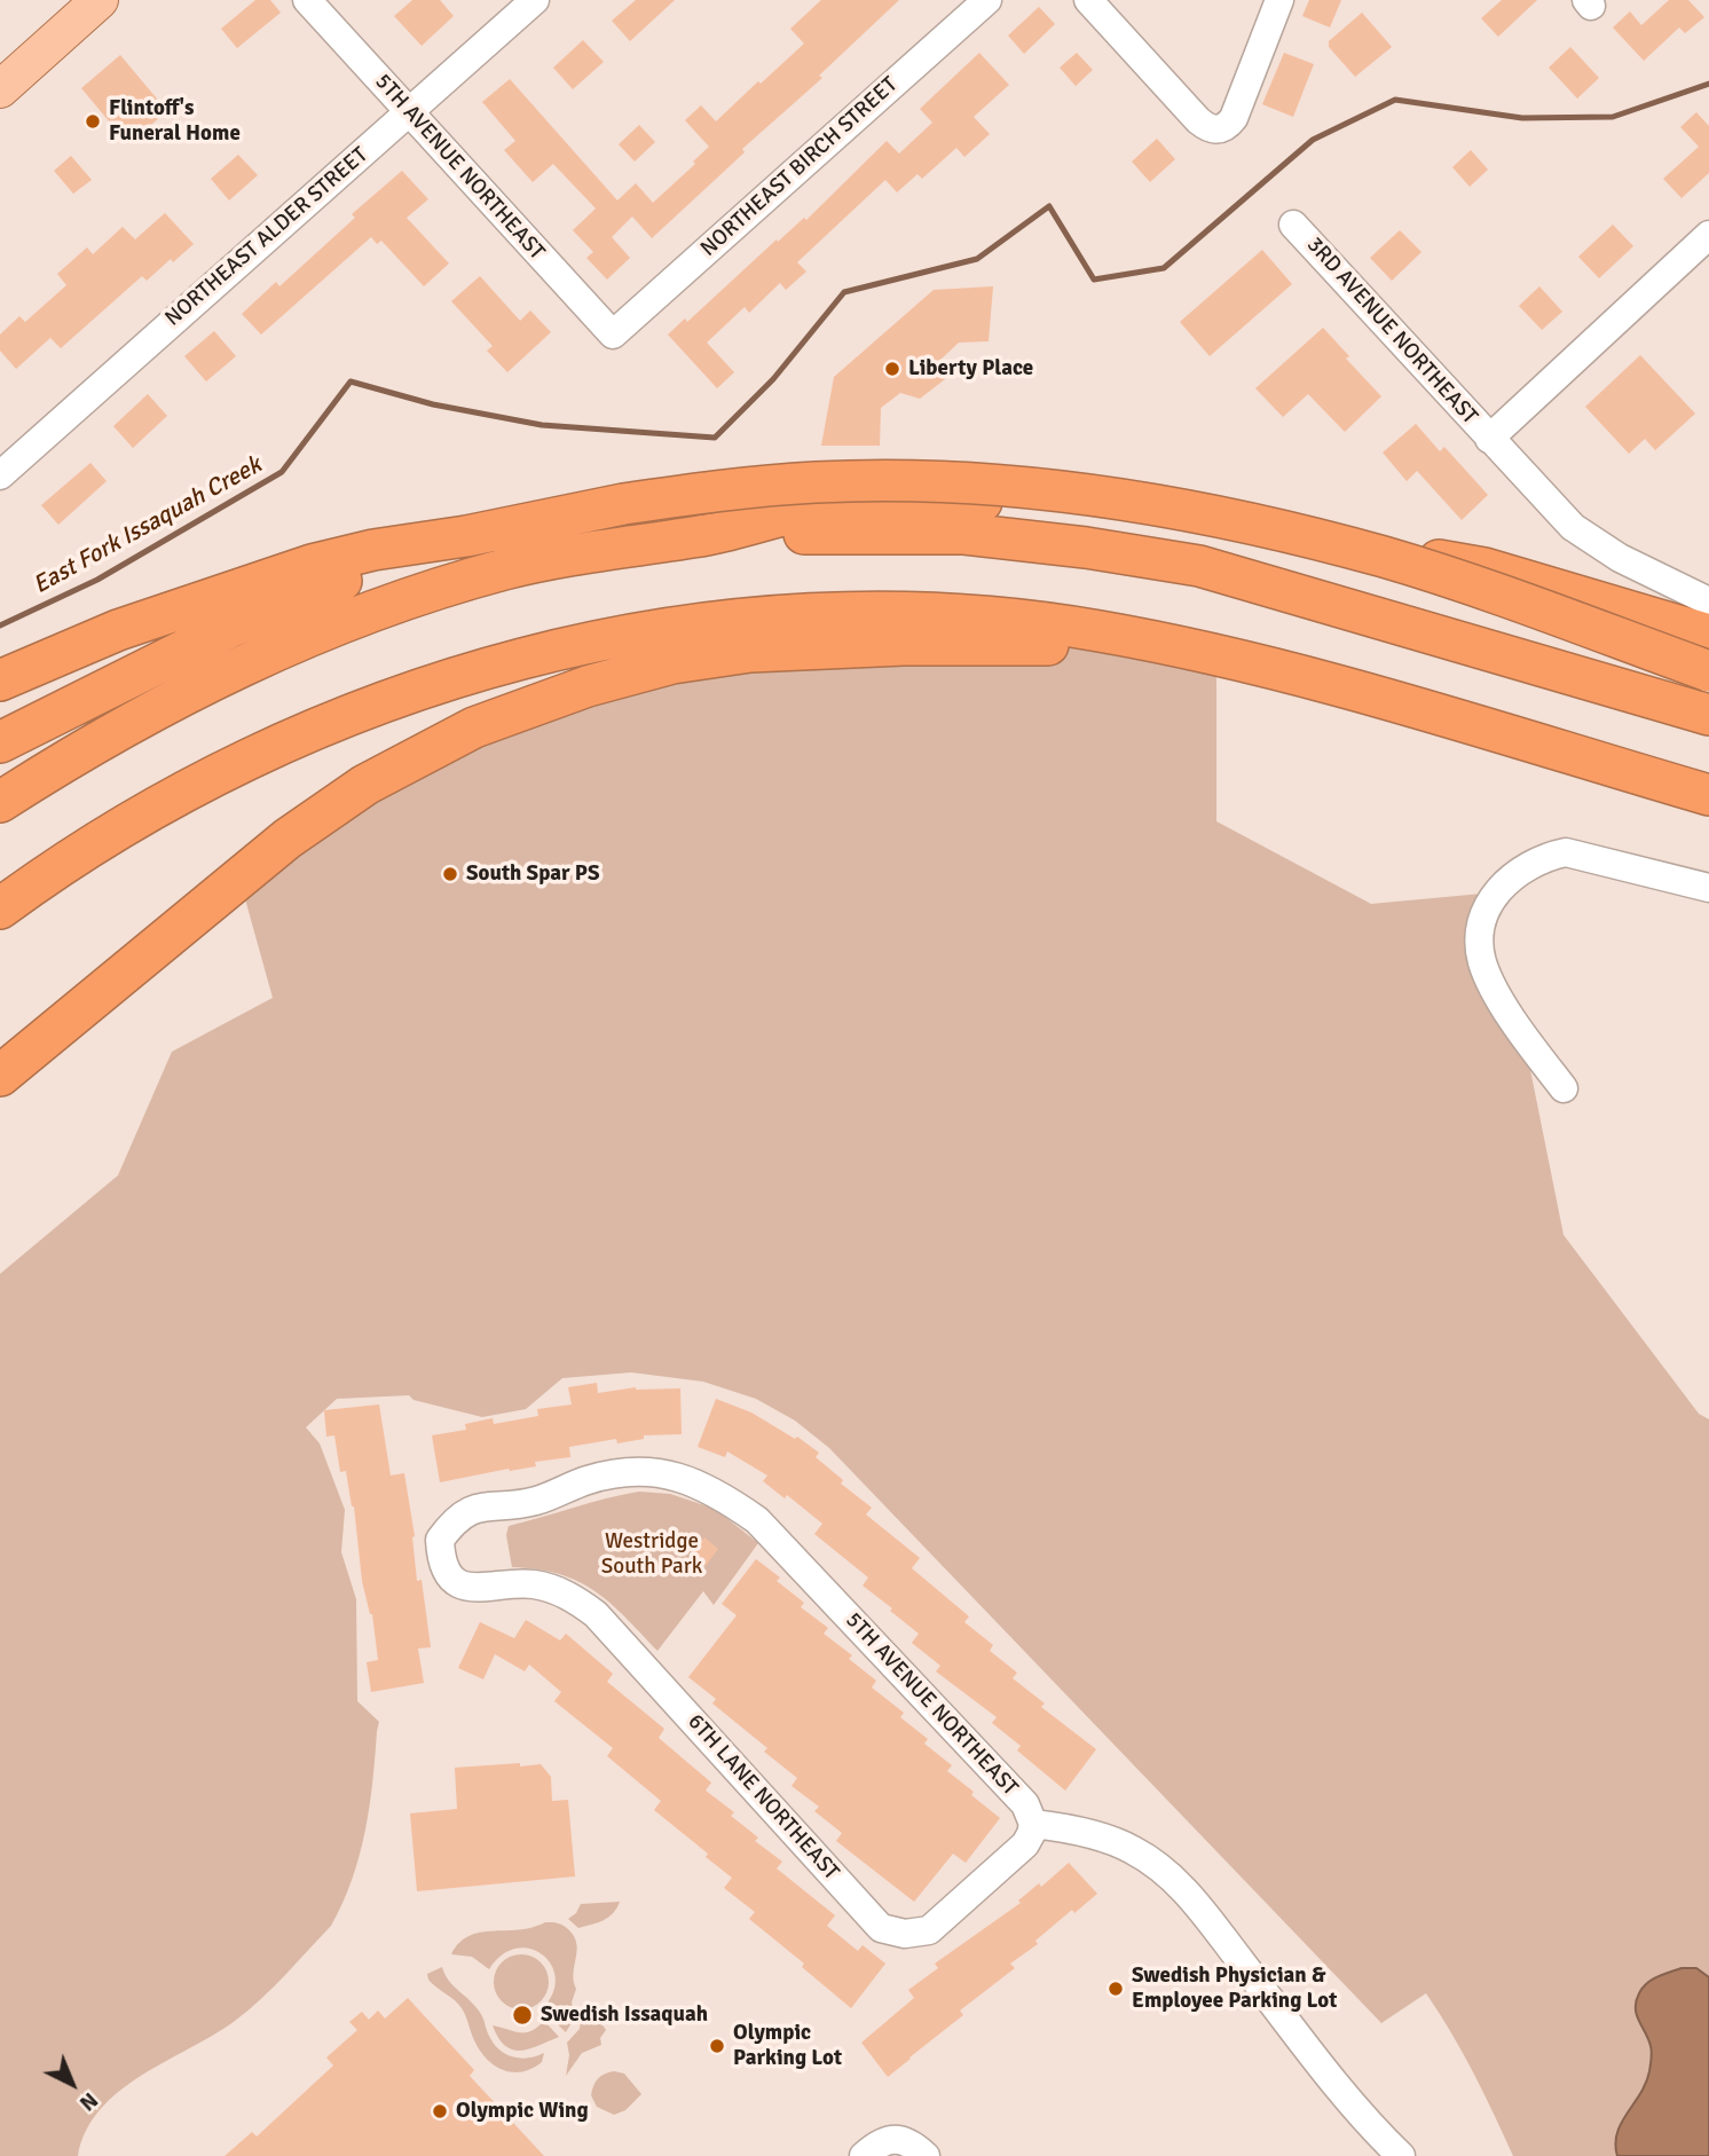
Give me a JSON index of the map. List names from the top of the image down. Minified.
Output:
{"streets":{"street":["5TH AVENUE NORTHEAST","NORTHEAST BIRCH STREET","NORTHEAST ALDER STREET","3RD AVENUE NORTHEAST","6TH LANE NORTHEAST"]},"crossings":[["5TH AVENUE NORTHEAST","NORTHEAST BIRCH STREET"],["5TH AVENUE NORTHEAST","NORTHEAST ALDER STREET"],["5TH AVENUE NORTHEAST","6TH LANE NORTHEAST"]],"water":["East Fork Issaquah Creek"],"parks":["Westridge South Park"],"places":["Flintoff's Funeral Home","Liberty Place","South Spar PS","Swedish Physician & Employee Parking Lot","Swedish Issaquah","Olympic Parking Lot","Olympic Wing"],"north":"bottom right"}
